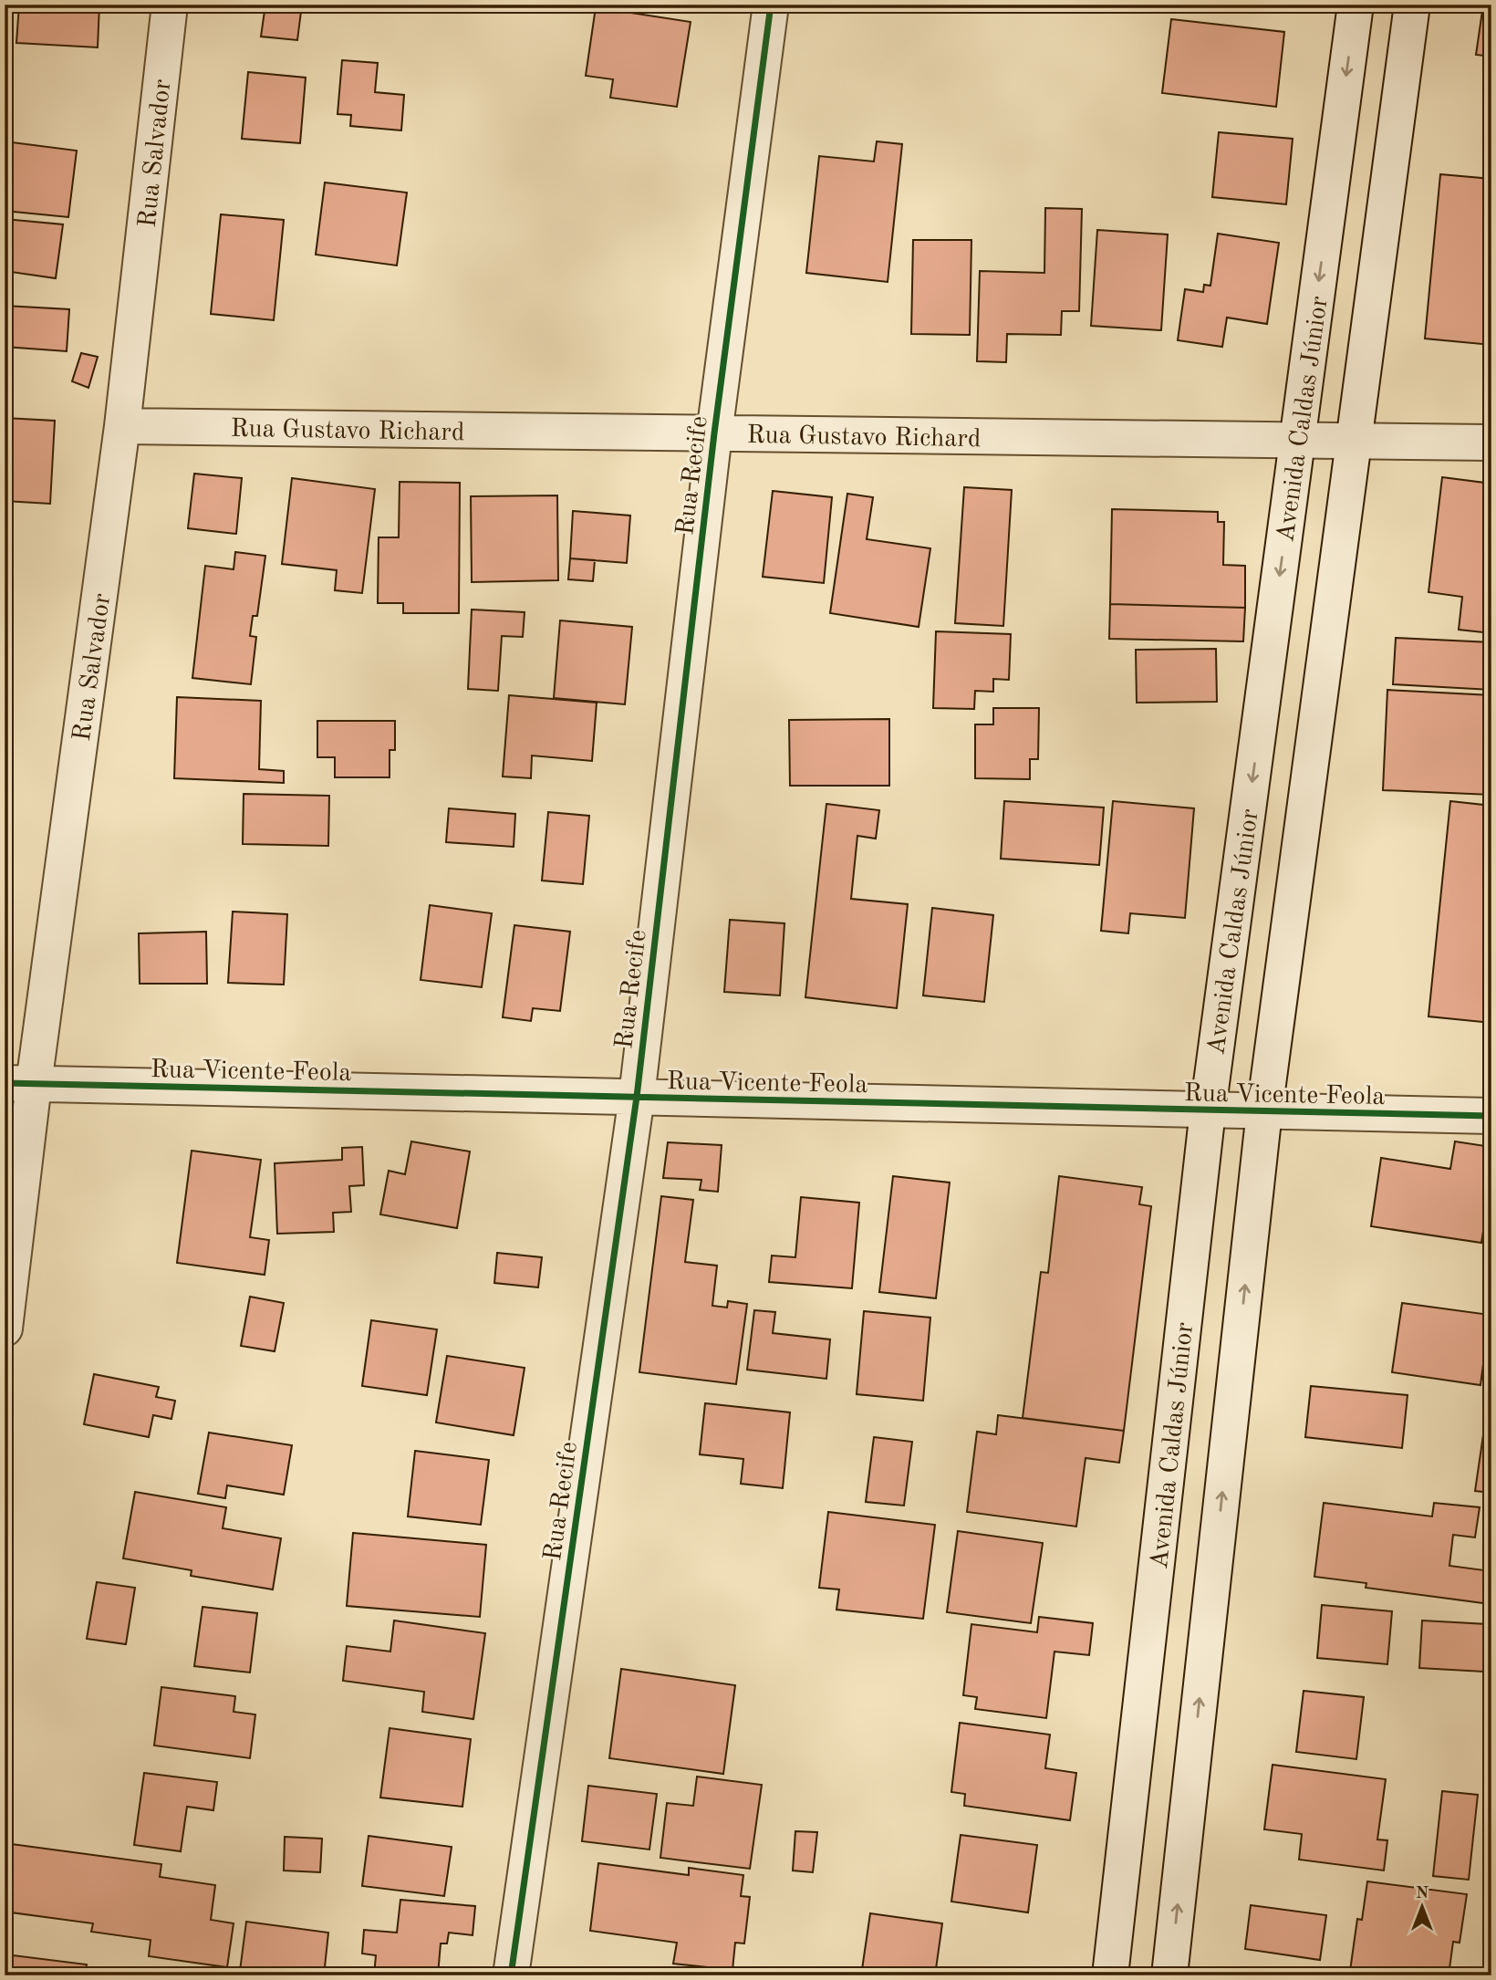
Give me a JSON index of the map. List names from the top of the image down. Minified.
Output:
{"streets":{"street":["Rua Salvador","Avenida Caldas Júnior","Rua Gustavo Richard","Rua Recife","Rua Vicente Feola"]},"crossings":[["Rua Salvador","Rua Gustavo Richard"],["Rua Salvador","Rua Vicente Feola"],["Avenida Caldas Júnior","Rua Gustavo Richard"],["Avenida Caldas Júnior","Rua Vicente Feola"],["Rua Gustavo Richard","Rua Recife"],["Rua Recife","Rua Vicente Feola"]],"north":"top"}
